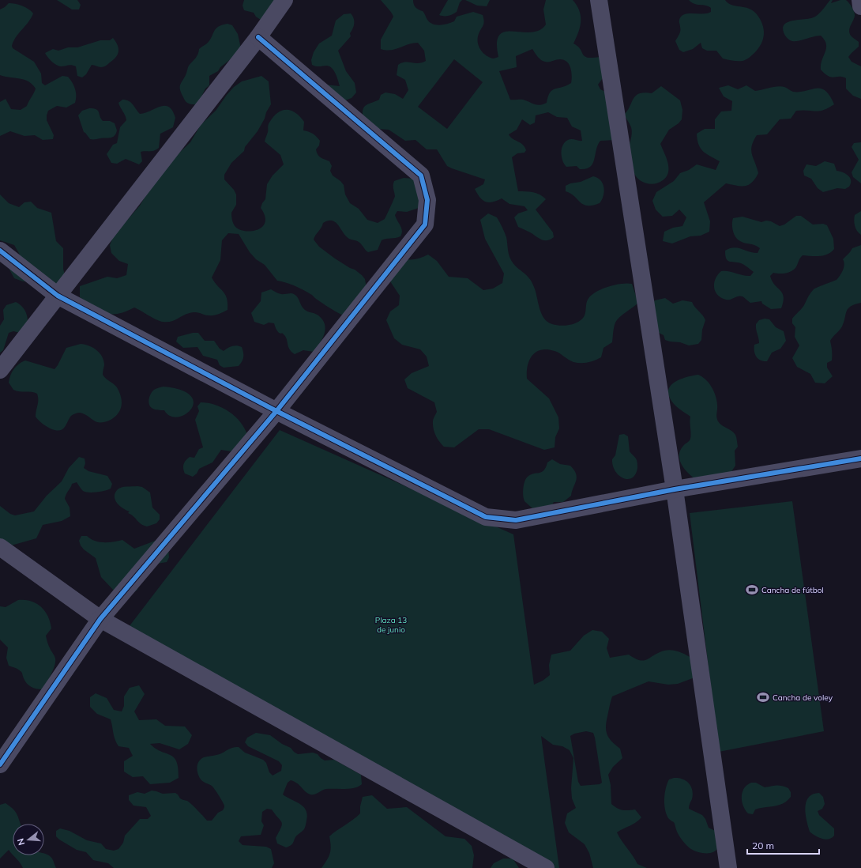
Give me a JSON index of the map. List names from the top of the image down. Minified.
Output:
{"parks":["Plaza 13 de junio"],"places":{"sports":["Cancha de fútbol","Cancha de voley"]},"scale_bar":"20 m","north":"left"}
